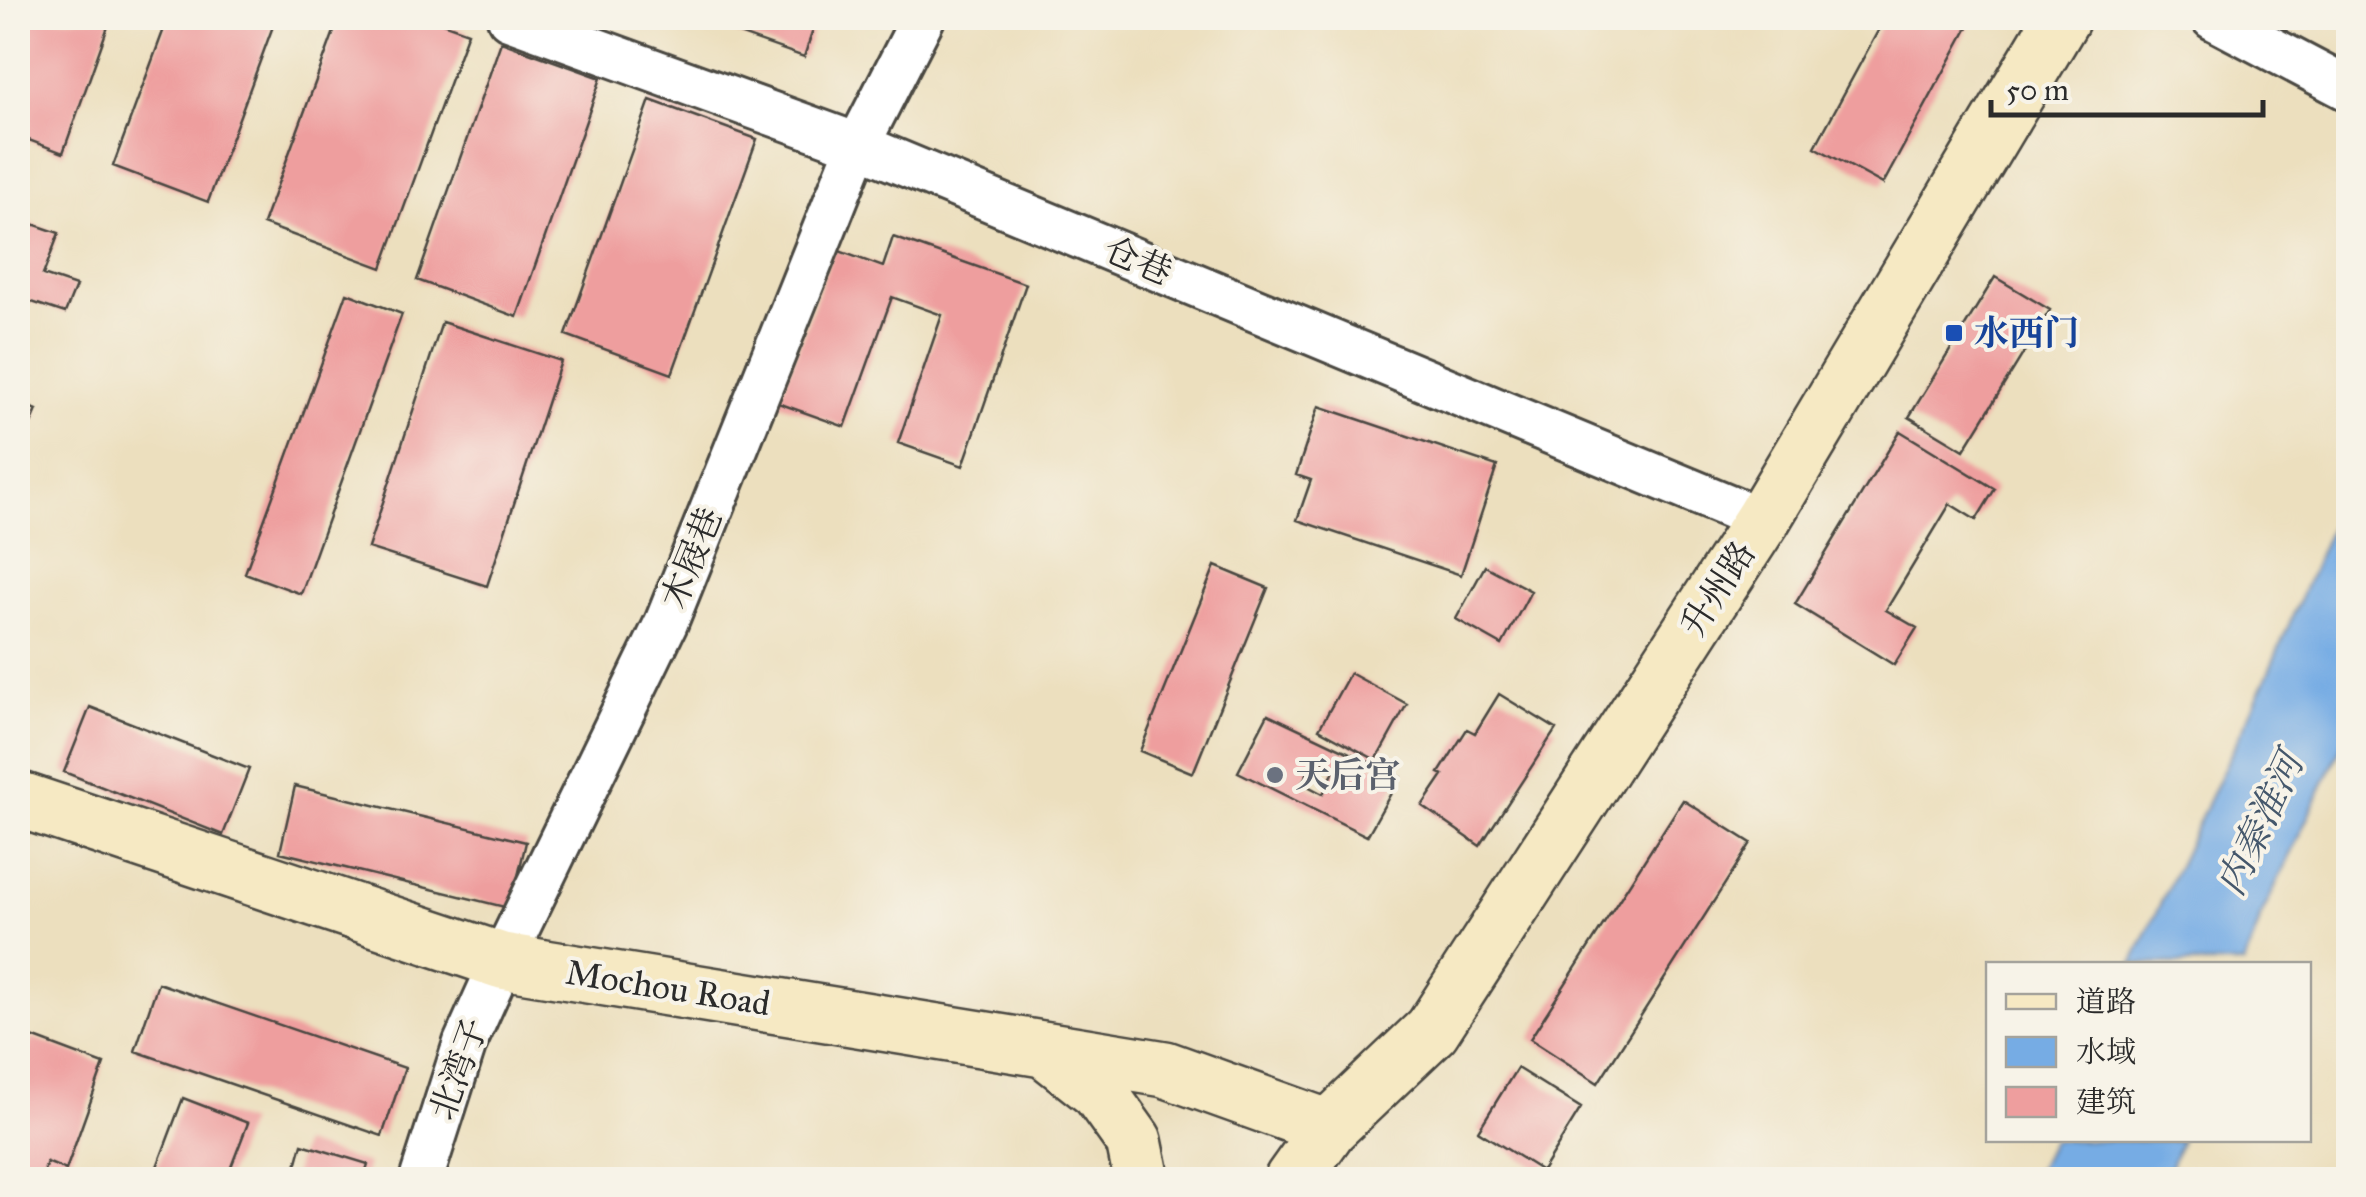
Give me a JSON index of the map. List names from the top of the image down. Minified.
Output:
{"streets":{"main road":["升州路","Mochou Road"],"street":["仓巷","木屐巷","北湾子"]},"crossings":[["仓巷","木屐巷"],["仓巷","升州路"],["木屐巷","Mochou Road"],["木屐巷","北湾子"],["升州路","Mochou Road"],["Mochou Road","北湾子"]],"water":["内秦淮河"],"places":{"transit":["水西门"],"other":["天后宫"]},"legend":["道路","水域","建筑"],"scale_bar":"50 m"}
